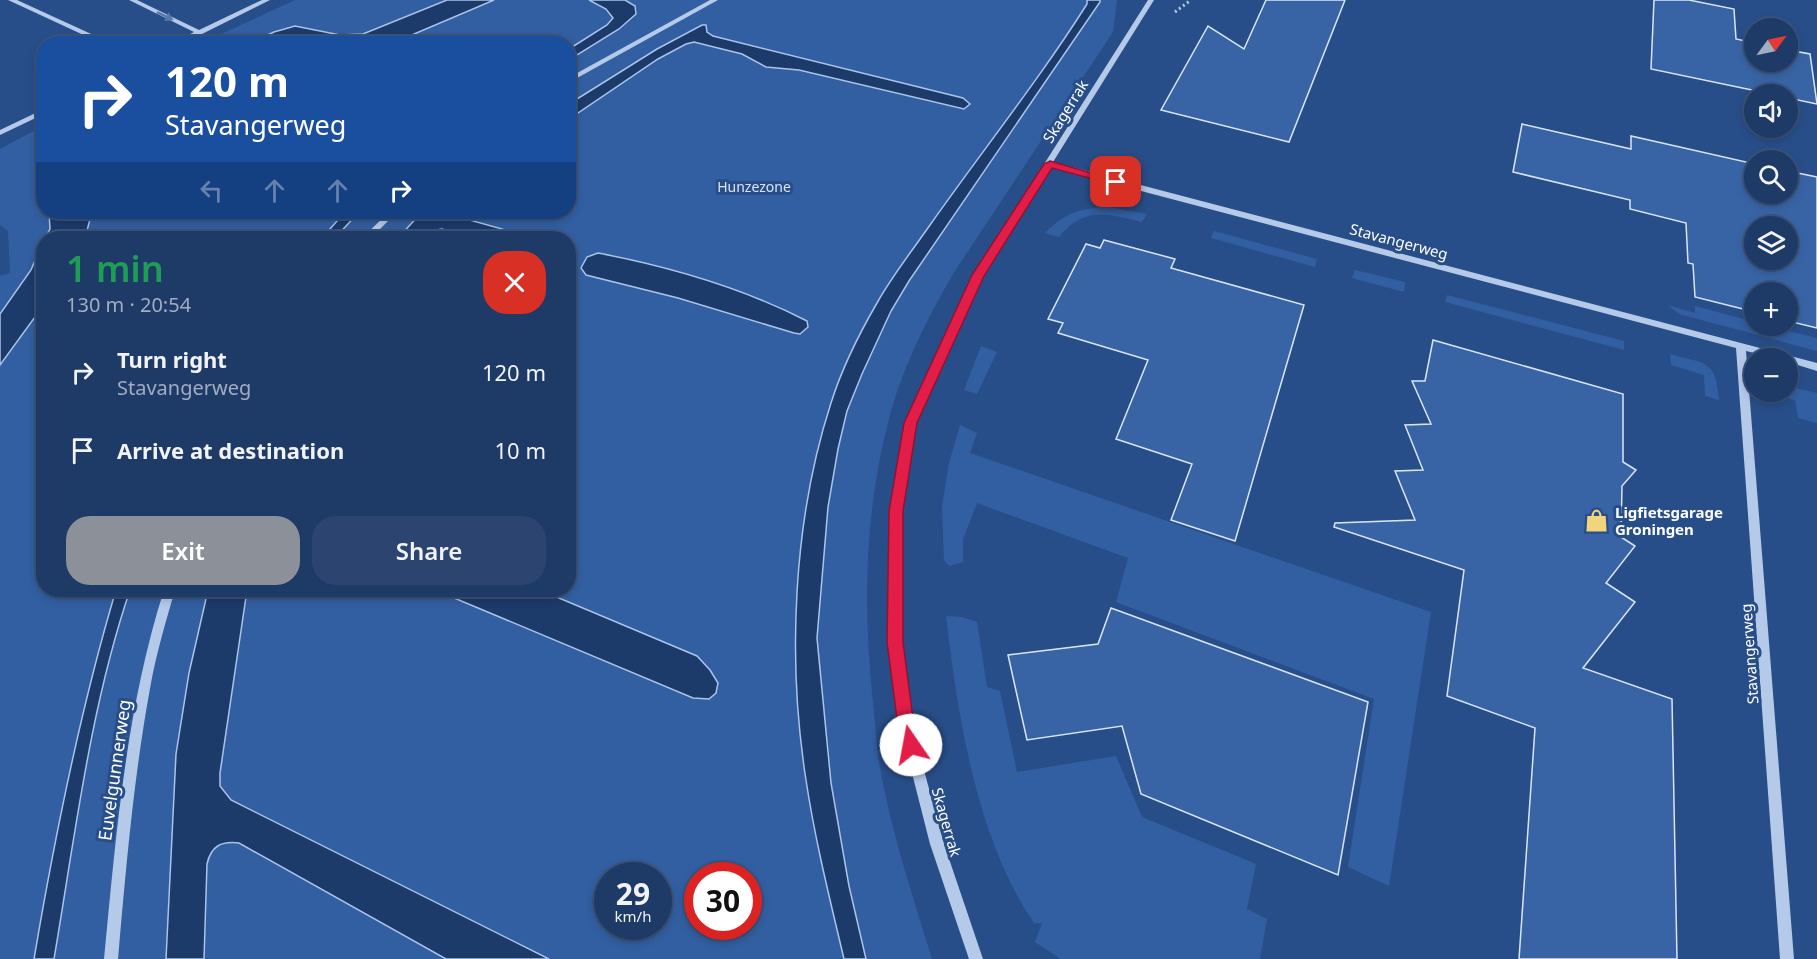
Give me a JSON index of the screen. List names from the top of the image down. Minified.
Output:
{"streets":{"street":["Skagerrak","Stavangerweg","Euvelgunnerweg"]},"crossings":[["Skagerrak","Stavangerweg"]],"parks":["Hunzezone"],"places":{"shop":["Ligfietsgarage Groningen"]},"north":"top right","page":{"map_buttons":["+","−"],"turn":["120 m","Stavangerweg"],"heading":["1 min","130 m · 20:54"],"list":[{"name":"Turn right","note":"Stavangerweg","value":"120 m"},{"name":"Arrive at destination","value":"10 m"}],"buttons":["Exit","Share"],"speed":"29 km/h","limit":"30"}}
